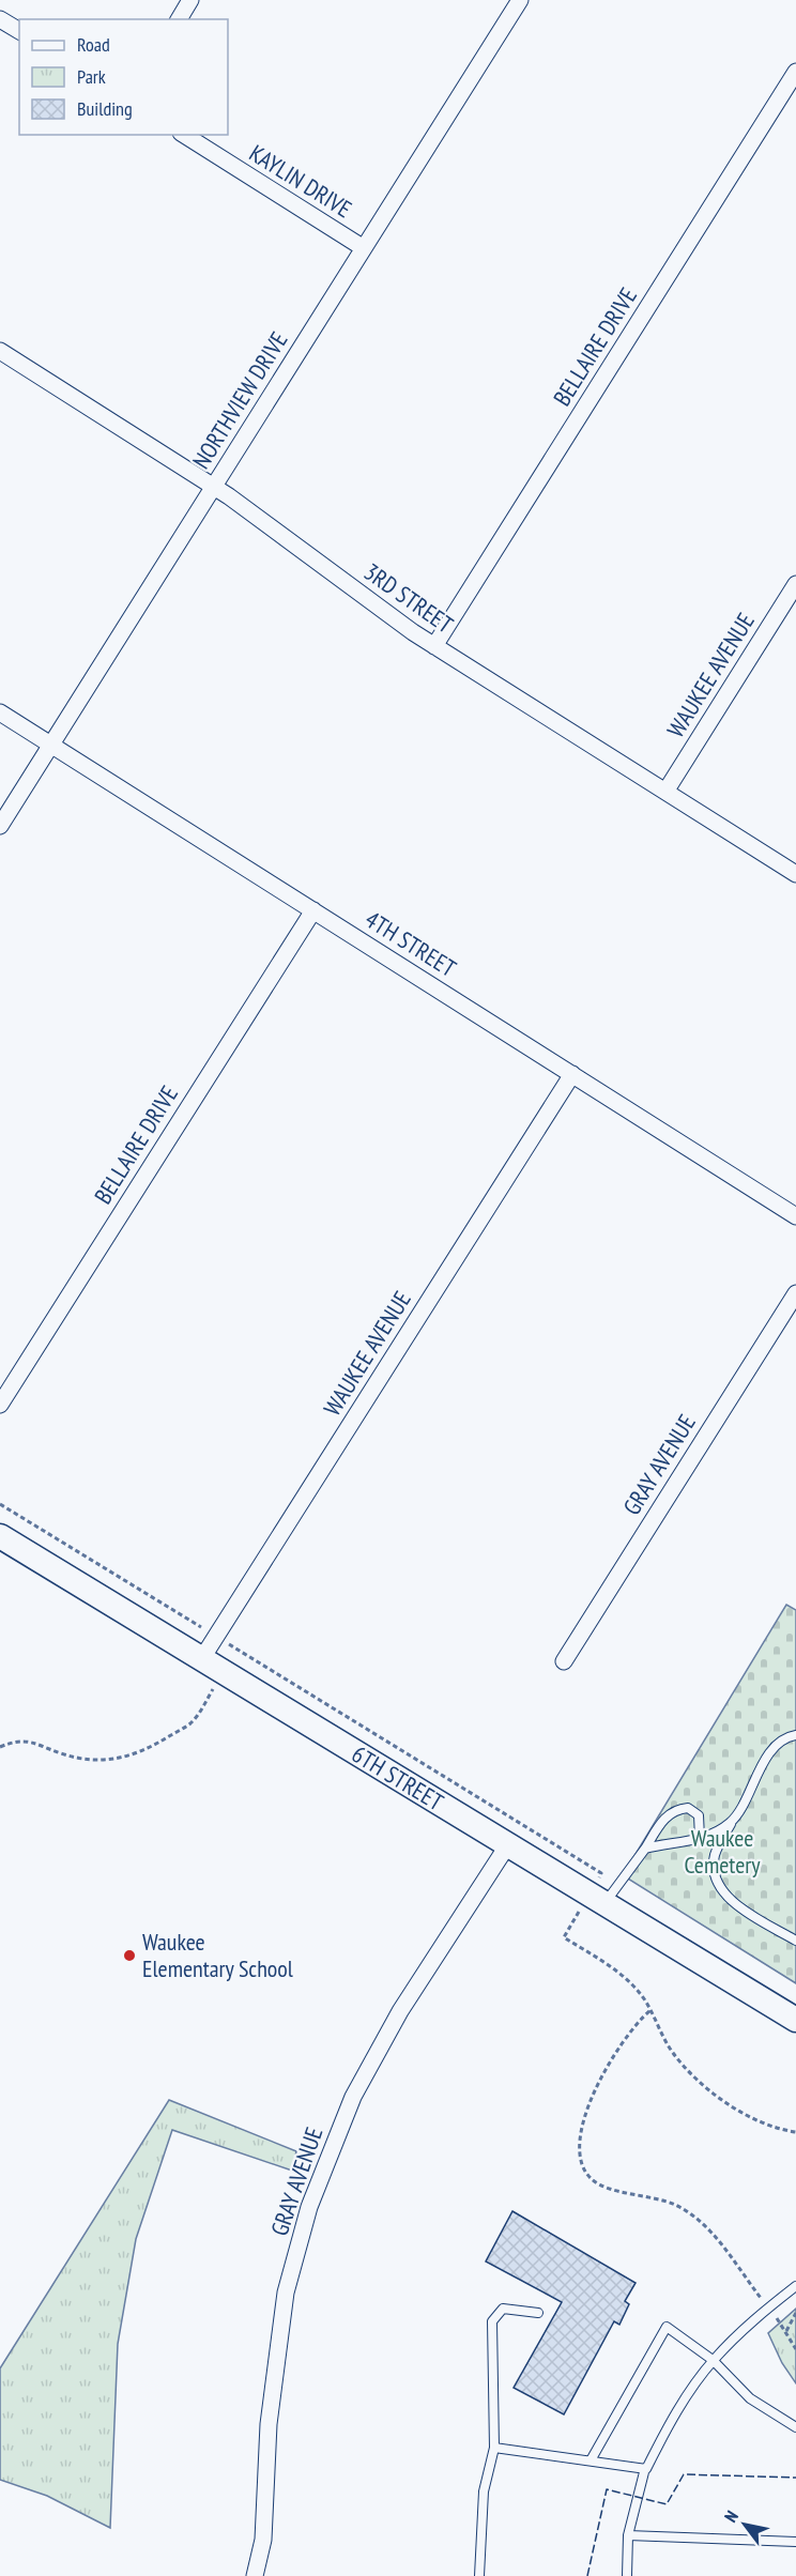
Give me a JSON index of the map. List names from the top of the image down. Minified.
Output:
{"streets":{"main road":["6TH STREET"],"street":["KAYLIN DRIVE","BELLAIRE DRIVE","NORTHVIEW DRIVE","3RD STREET","WAUKEE AVENUE","4TH STREET","GRAY AVENUE"]},"crossings":[["KAYLIN DRIVE","NORTHVIEW DRIVE"],["BELLAIRE DRIVE","3RD STREET"],["BELLAIRE DRIVE","4TH STREET"],["NORTHVIEW DRIVE","3RD STREET"],["NORTHVIEW DRIVE","4TH STREET"],["3RD STREET","WAUKEE AVENUE"],["WAUKEE AVENUE","4TH STREET"],["WAUKEE AVENUE","6TH STREET"],["GRAY AVENUE","6TH STREET"]],"parks":["Waukee Cemetery"],"places":["Waukee Elementary School"],"legend":["Road","Park","Building"],"north":"top left"}
